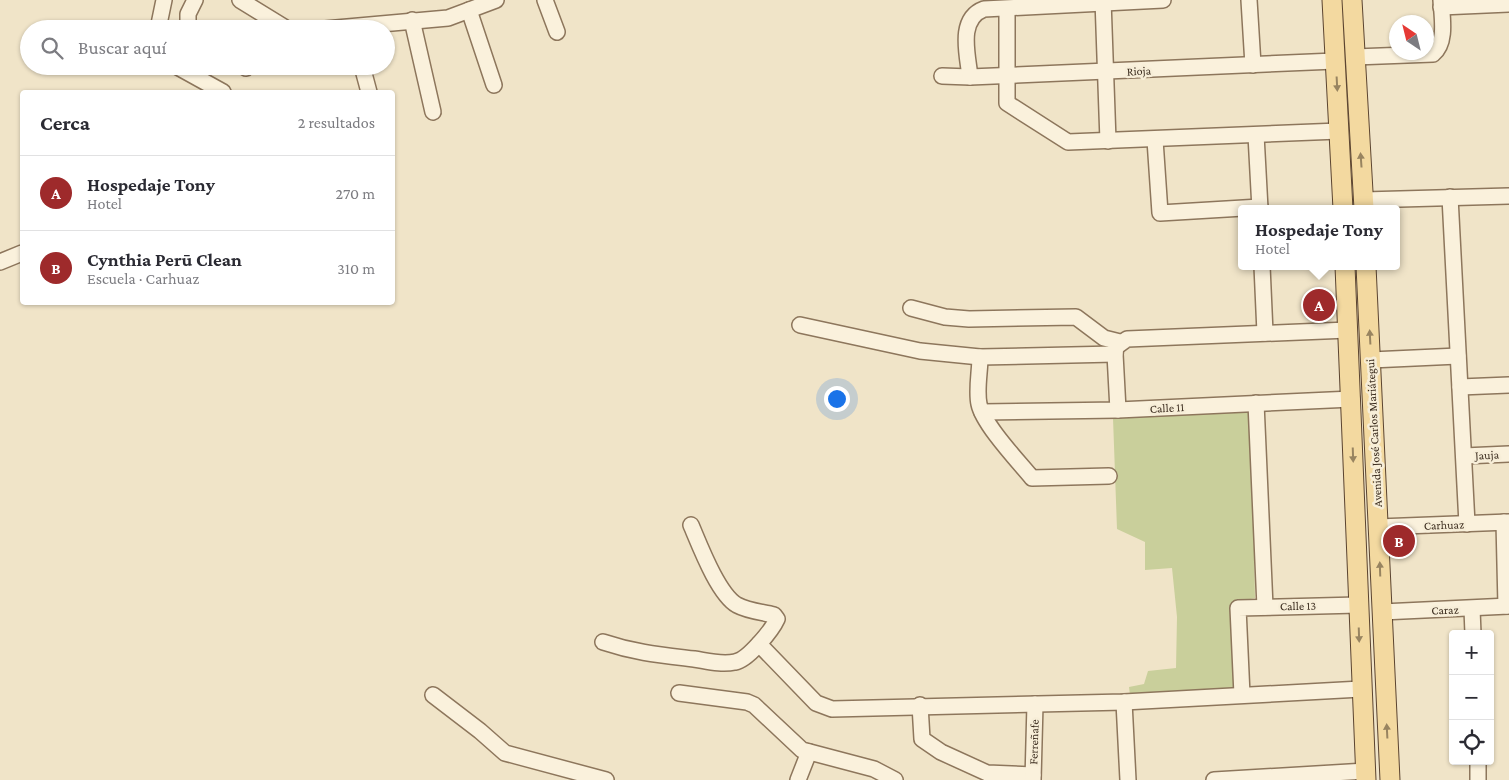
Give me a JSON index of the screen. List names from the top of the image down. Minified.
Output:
{"streets":{"main road":["Avenida José Carlos Mariátegui"],"street":["Rioja","Calle 11","Jauja","Carhuaz","Calle 13","Caraz","Ferreñafe"]},"crossings":[["Calle 11","Avenida José Carlos Mariátegui"],["Avenida José Carlos Mariátegui","Carhuaz"],["Avenida José Carlos Mariátegui","Calle 13"],["Avenida José Carlos Mariátegui","Caraz"]],"north":"top left","page":{"search":"Buscar aquí","heading":["Cerca","2 resultados"],"list":[{"mark":"A","name":"Hospedaje Tony","note":"Hotel","value":"270 m"},{"mark":"B","name":"Cynthia Perū Clean","note":"Escuela · Carhuaz","value":"310 m"}],"popup":["Hospedaje Tony","Hotel"],"pins":["A","B"],"map_buttons":["+","−"]}}
